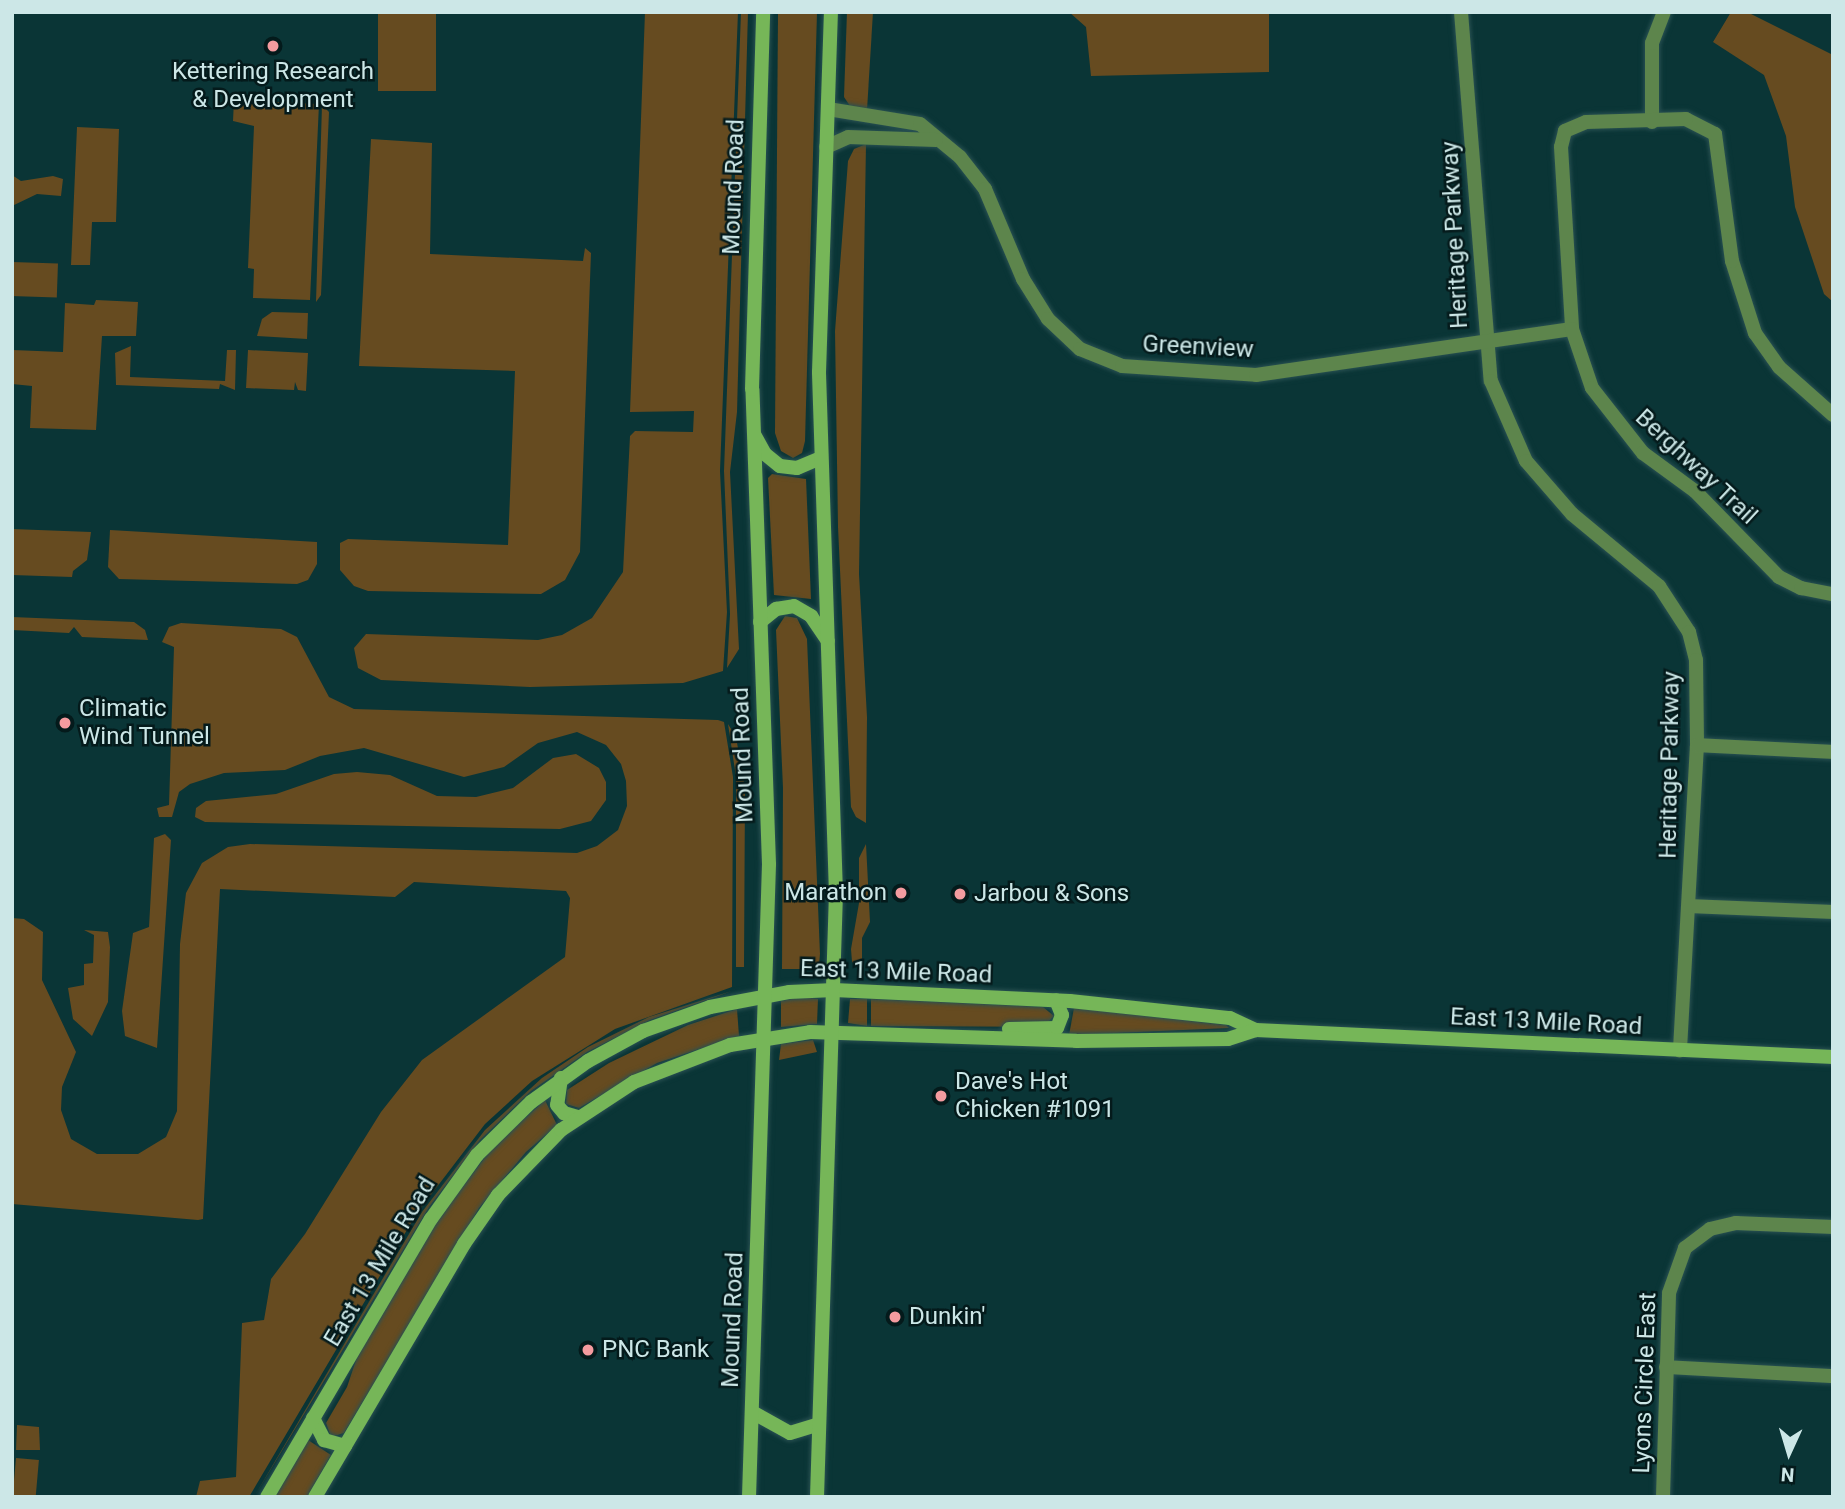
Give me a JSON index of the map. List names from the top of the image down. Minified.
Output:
{"streets":{"main road":["Mound Road","East 13 Mile Road"],"street":["Heritage Parkway","Greenview","Berghway Trail","Lyons Circle East"]},"crossings":[["Mound Road","East 13 Mile Road"],["Heritage Parkway","Greenview"],["Heritage Parkway","East 13 Mile Road"],["Greenview","Berghway Trail"]],"places":["Kettering Research & Development","Climatic Wind Tunnel","Marathon","Jarbou & Sons","Dave's Hot Chicken #1091","Dunkin'","PNC Bank"],"north":"bottom"}
